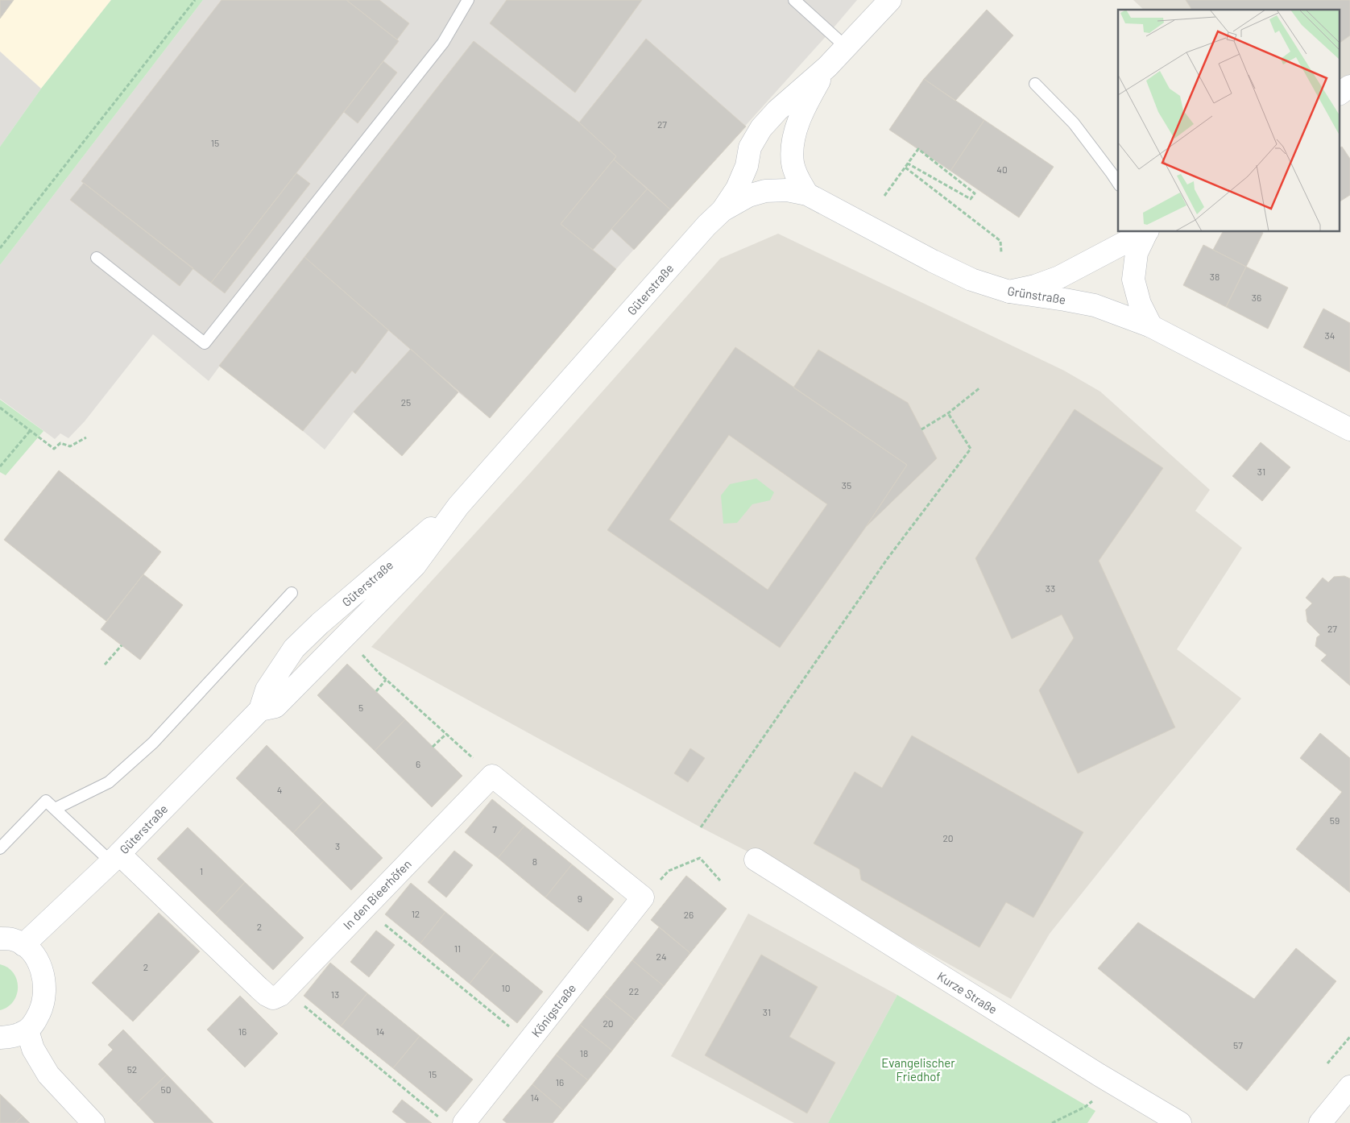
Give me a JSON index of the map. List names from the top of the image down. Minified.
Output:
{"streets":{"street":["Güterstraße","Grünstraße","In den Bieerhöfen","Kurze Straße","Königstraße"]},"crossings":[["Güterstraße","Grünstraße"],["Güterstraße","In den Bieerhöfen"],["In den Bieerhöfen","Königstraße"]],"parks":["Evangelischer Friedhof"],"house_numbers":["27","15","40","38","36","34","25","31","35","33","27","5","6","4","59","7","20","3","8","1","9","12","26","2","11","24","2","10","22","13","31","20","16","14","57","18","52","15","16","50","14"]}
